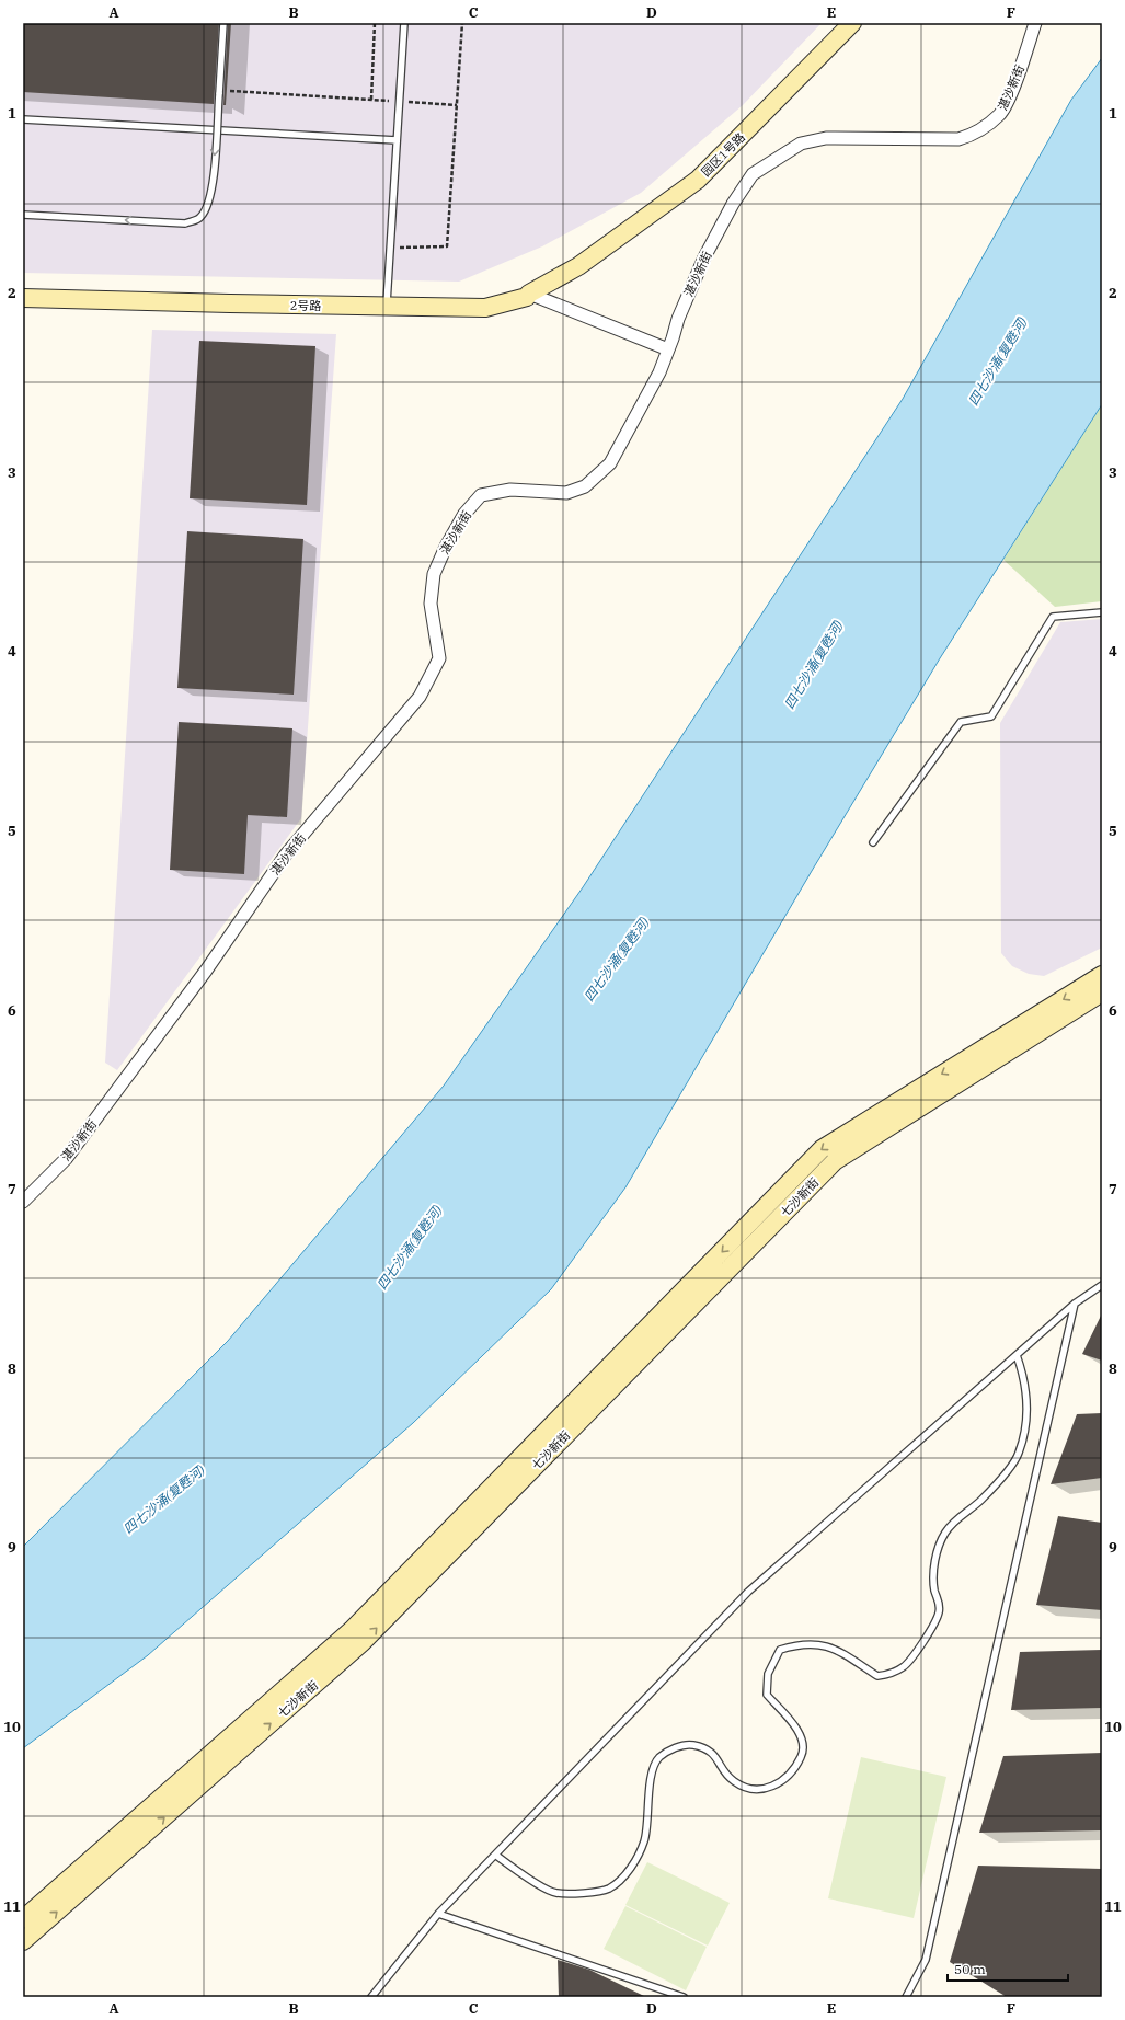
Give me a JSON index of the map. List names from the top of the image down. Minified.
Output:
{"streets":{"street":["湛沙新街","园区1号路","2号路","七沙新街"]},"crossings":[["园区1号路","2号路"]],"water":["四七沙涌(复甦河)"],"scale_bar":"50 m","grid":{"columns":["A","B","C","D","E","F"],"rows":["1","2","3","4","5","6","7","8","9","10","11"]}}
